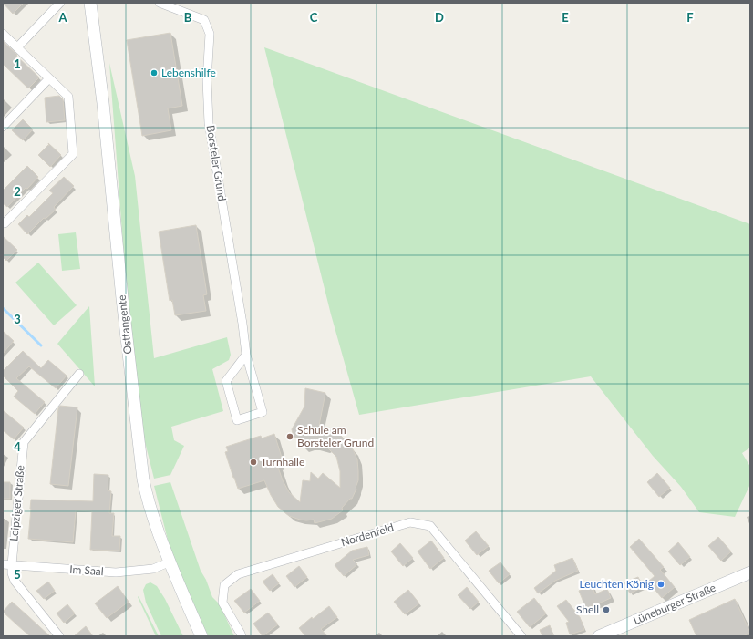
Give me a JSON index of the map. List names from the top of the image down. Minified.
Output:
{"streets":{"main road":["Osttangente","Lüneburger Straße"],"street":["Borsteler Grund","Leipziger Straße","Nordenfeld","Im Saal"]},"crossings":[["Osttangente","Im Saal"],["Leipziger Straße","Im Saal"]],"places":["Lebenshilfe","Schule am Borsteler Grund","Turnhalle","Leuchten König","Shell"],"grid":{"columns":["A","B","C","D","E","F"],"rows":["1","2","3","4","5"]}}
